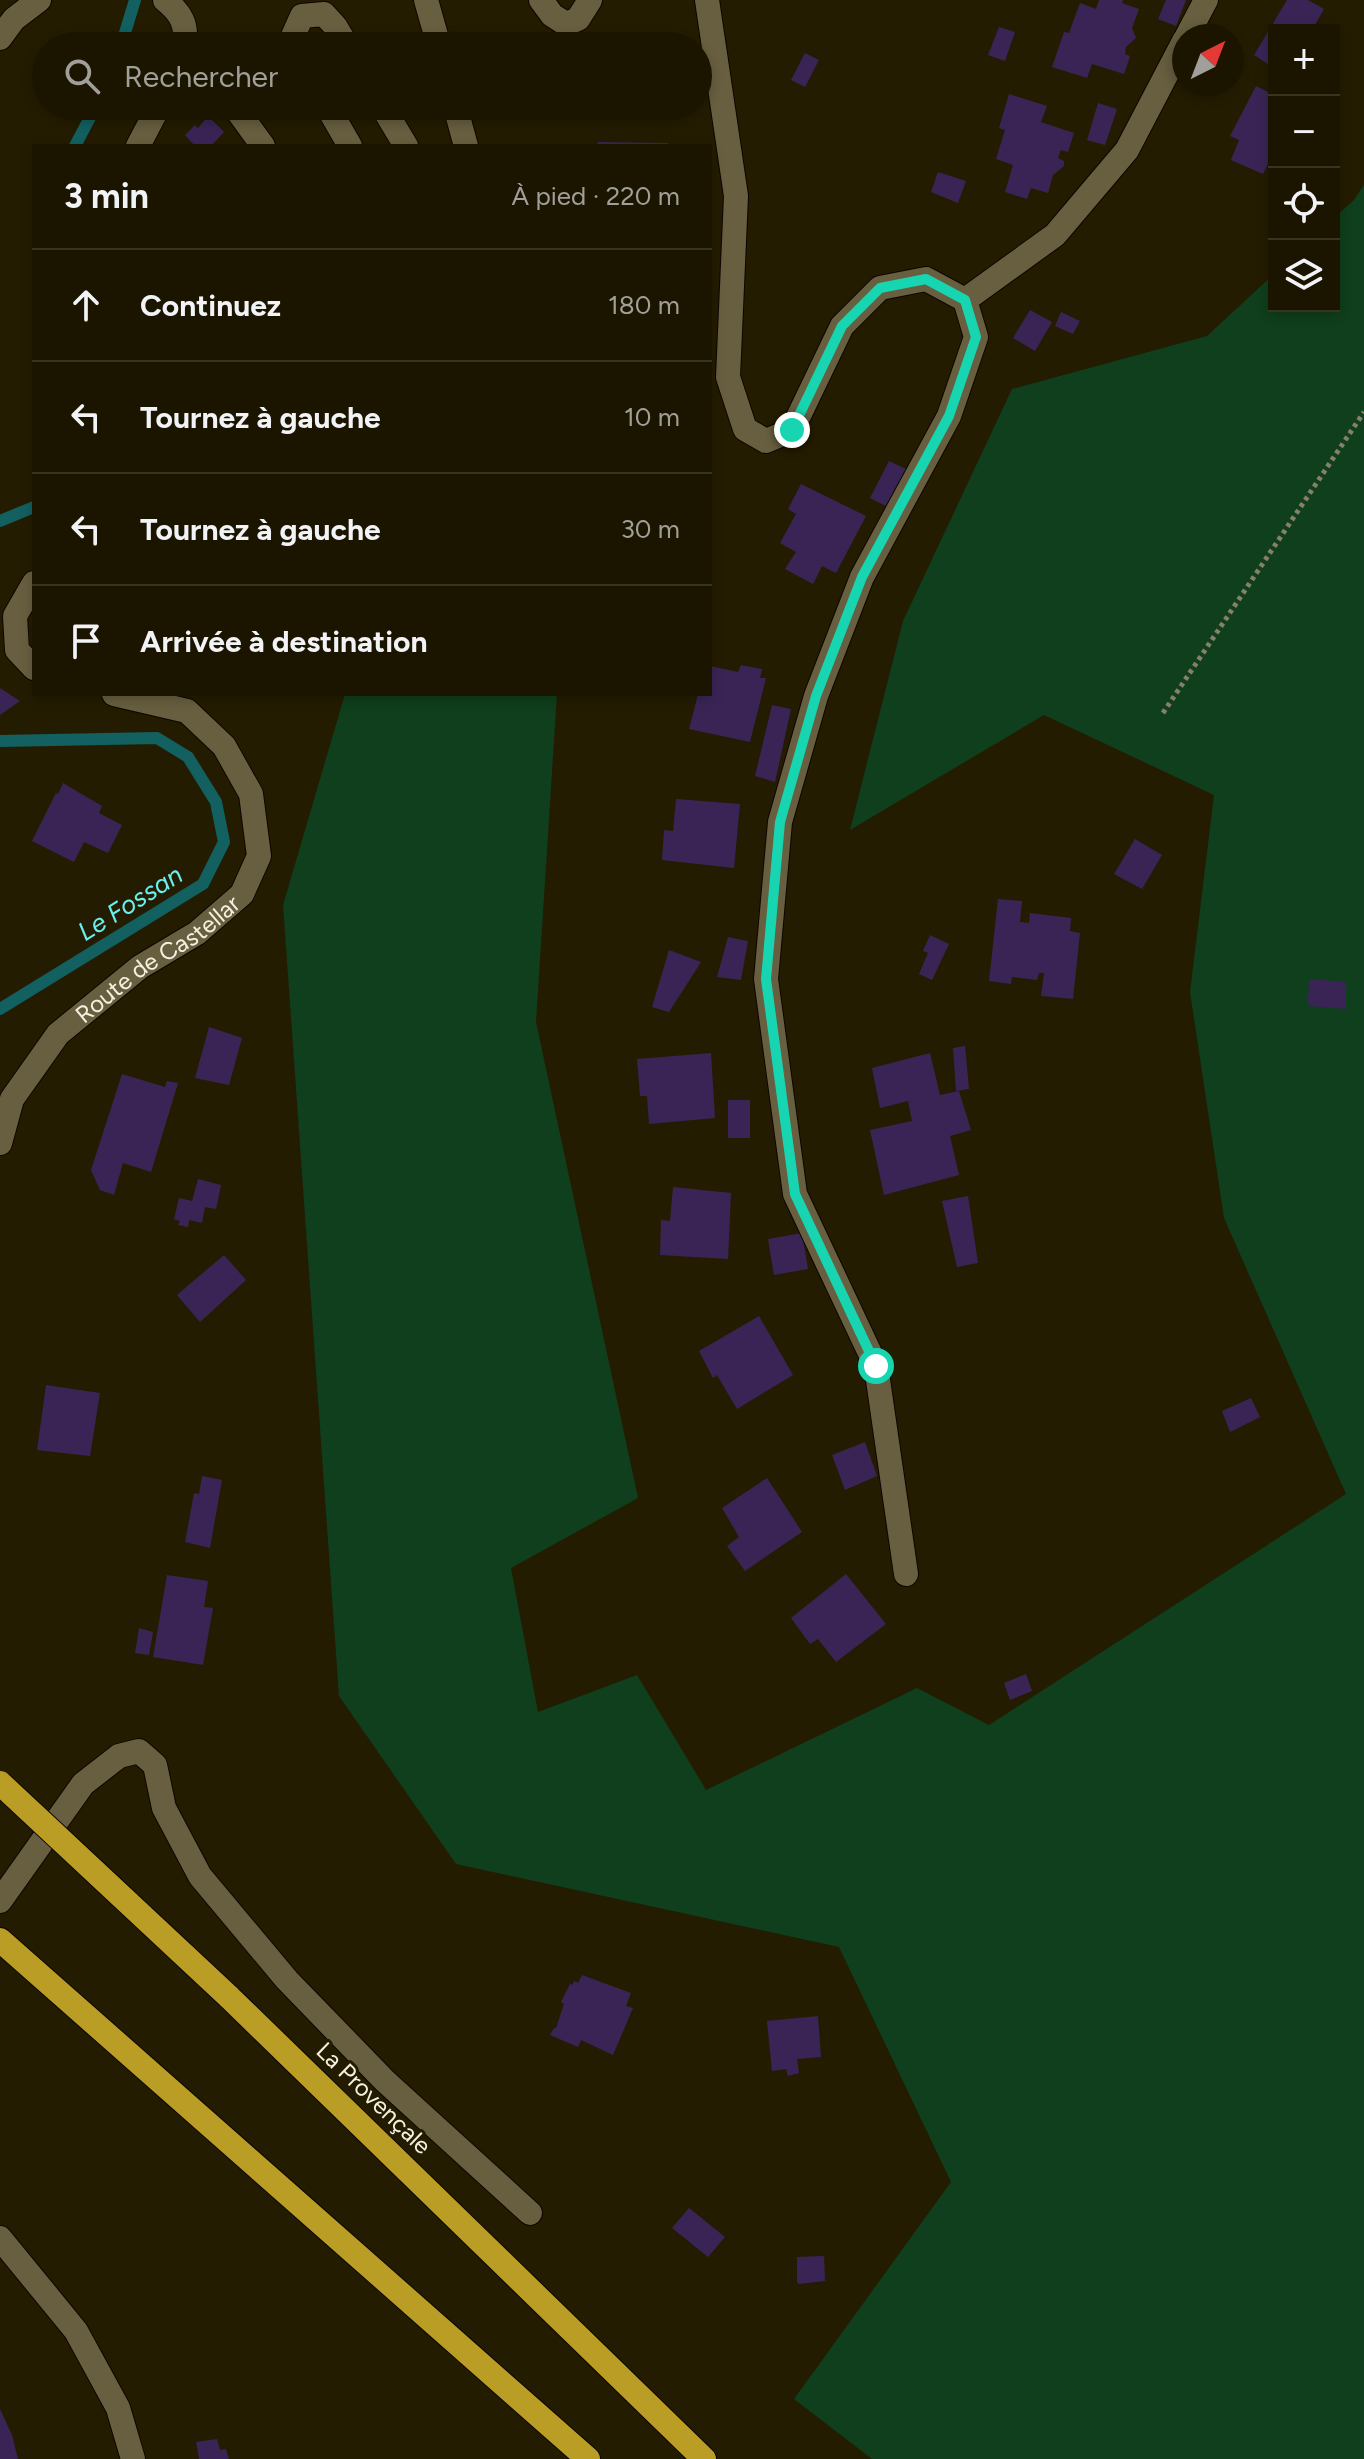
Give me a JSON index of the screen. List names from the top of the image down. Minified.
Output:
{"streets":{"highway":["La Provençale"],"street":["Route de Castellar"]},"water":["Le Fossan"],"north":"top right","page":{"map_buttons":["+","−"],"search":"Rechercher","heading":["3 min","À pied · 220 m"],"list":[["Continuez","180 m"],["Tournez à gauche","10 m"],["Tournez à gauche","30 m"],"Arrivée à destination"]}}
